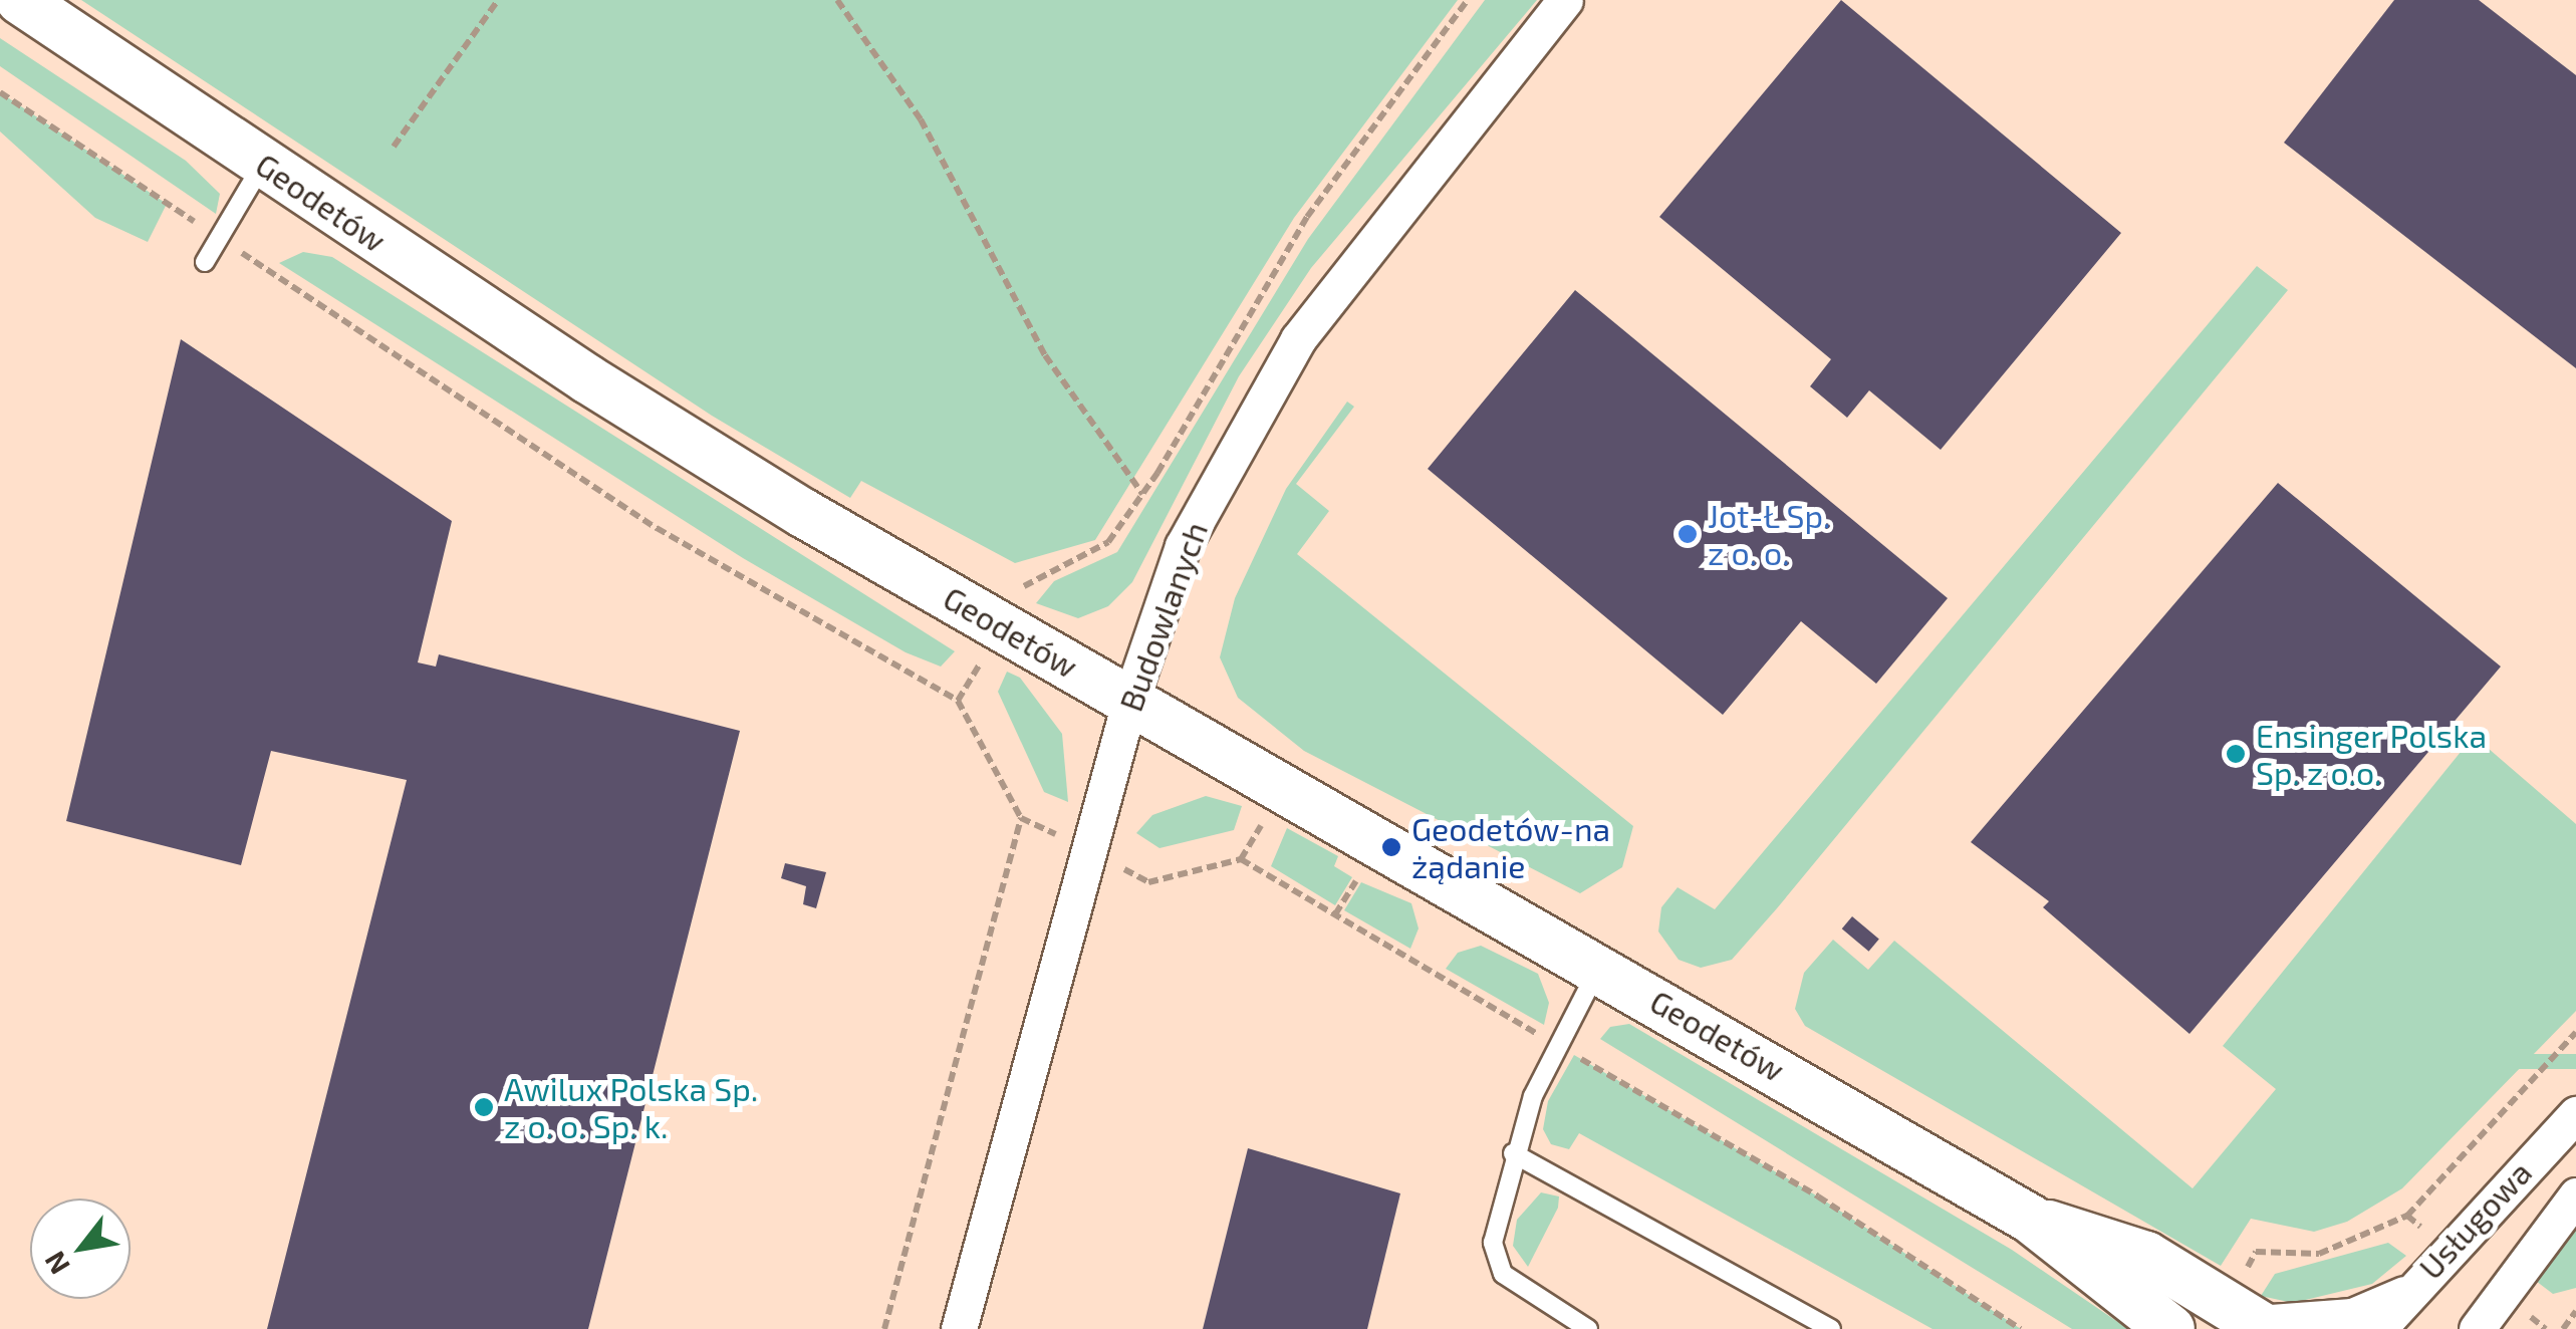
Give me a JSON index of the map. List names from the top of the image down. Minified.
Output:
{"streets":{"street":["Geodetów","Budowlanych","Usługowa"]},"crossings":[["Geodetów","Budowlanych"],["Geodetów","Usługowa"]],"places":["Jot-Ł Sp. z o. o.","Ensinger Polska Sp. z o.o.","Geodetów-na żądanie","Awilux Polska Sp. z o. o. Sp. k."],"north":"bottom left"}
